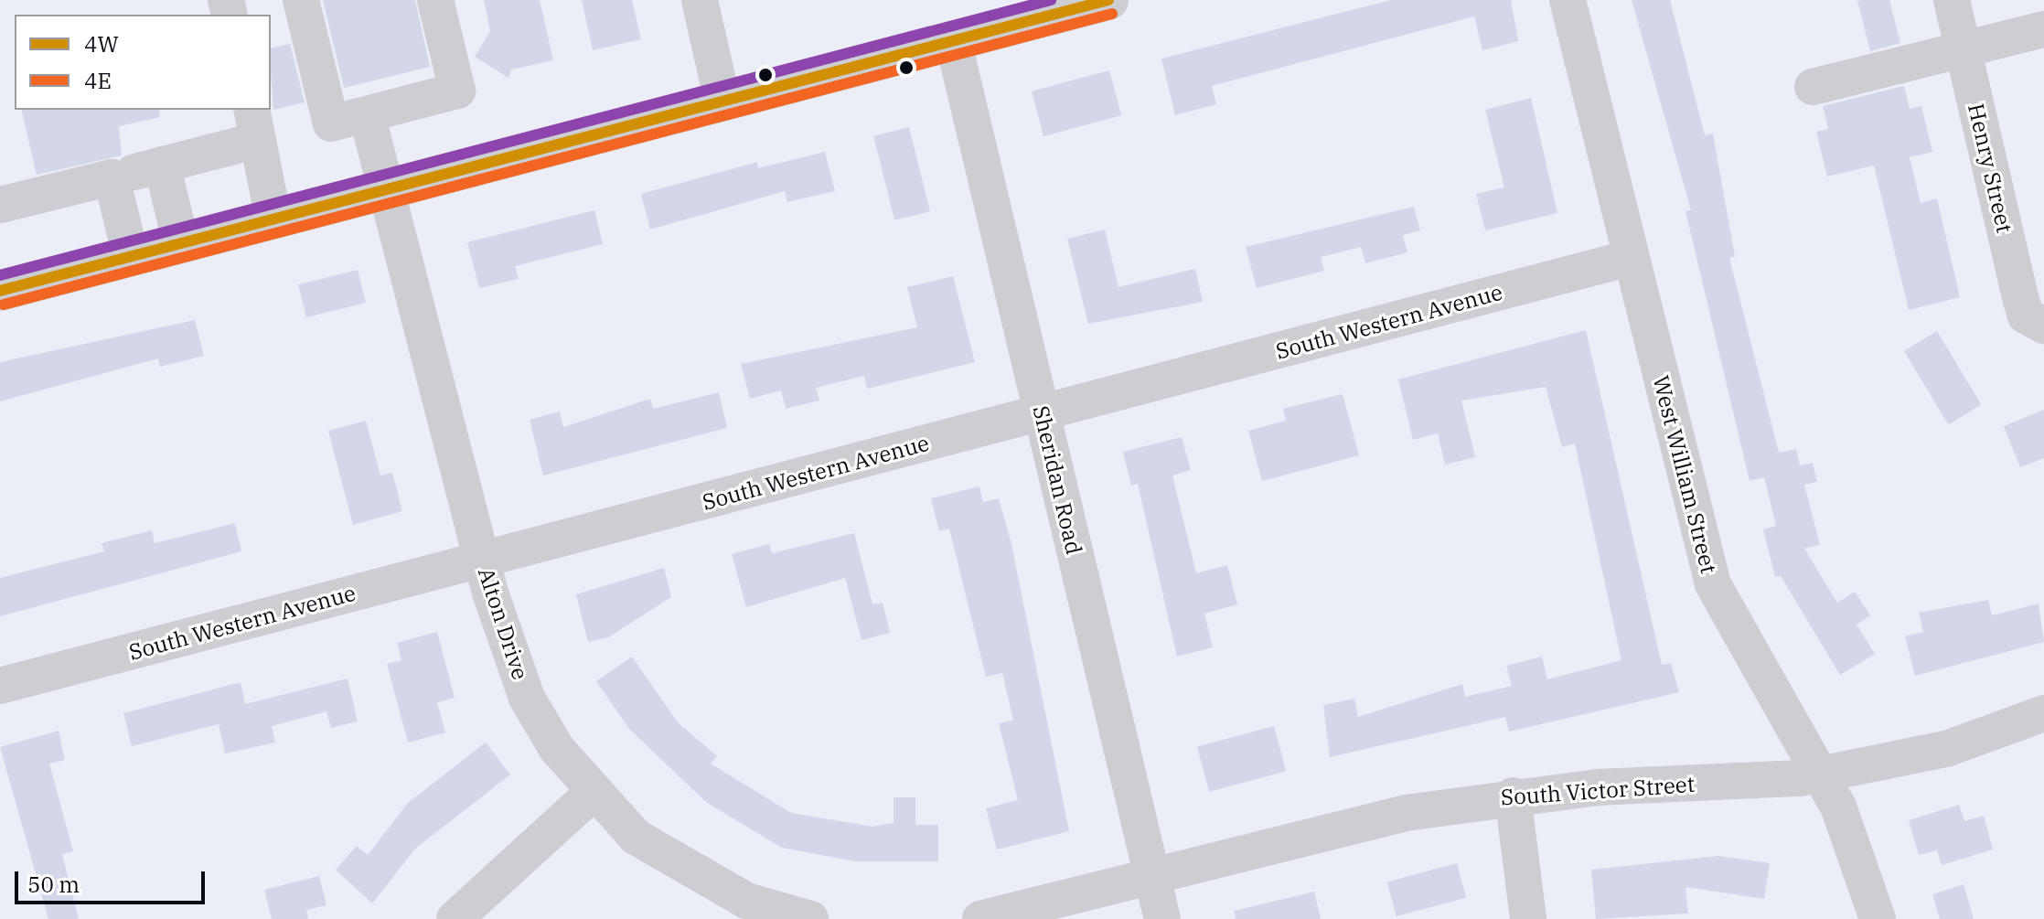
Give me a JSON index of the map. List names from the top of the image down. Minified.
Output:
{"streets":{"street":["Henry Street","South Western Avenue","West William Street","Sheridan Road","Alton Drive","South Victor Street"]},"crossings":[["South Western Avenue","West William Street"],["South Western Avenue","Sheridan Road"],["South Western Avenue","Alton Drive"],["West William Street","South Victor Street"],["Sheridan Road","South Victor Street"]],"lines":["transit line 4W","transit line 4E"],"legend":["4W","4E"],"scale_bar":"50 m"}
